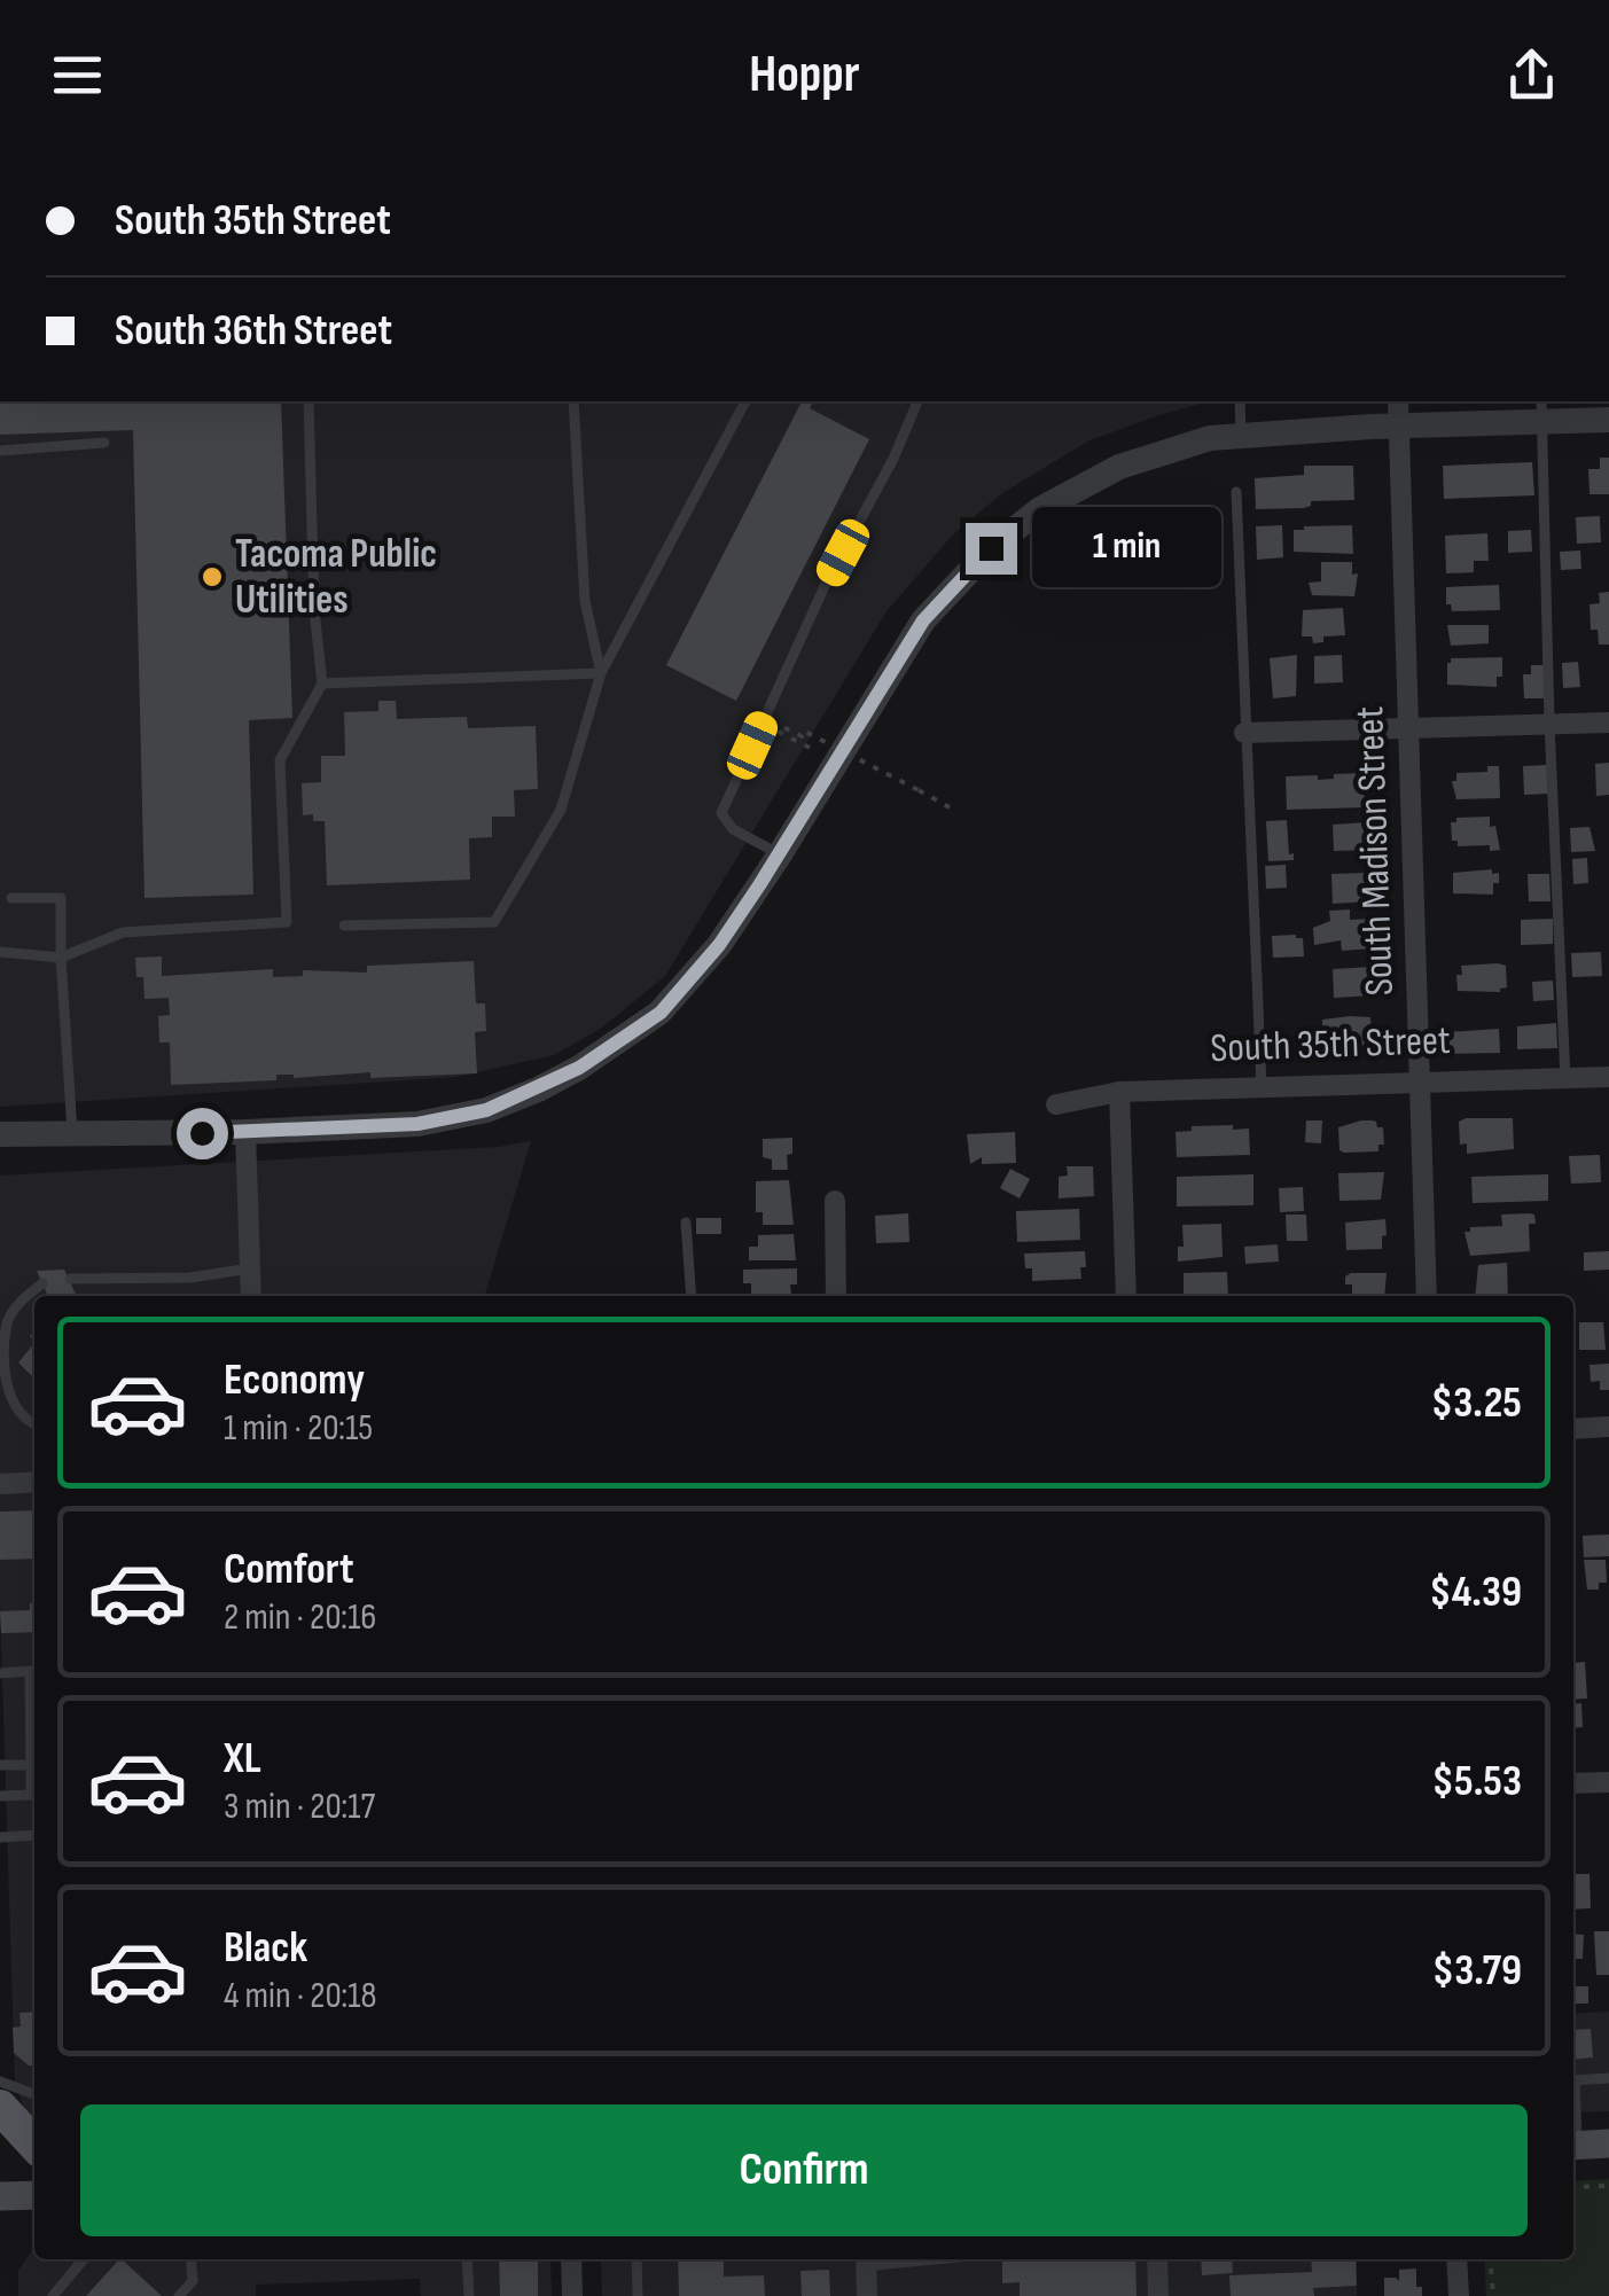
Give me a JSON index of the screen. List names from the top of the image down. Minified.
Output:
{"streets":{"street":["South Madison Street","South 35th Street"]},"crossings":[["South Madison Street","South 35th Street"]],"places":["Tacoma Public Utilities"],"page":{"header":"Hoppr","banner":["South 35th Street","South 36th Street"],"bubble":"1 min","list":[{"name":"Economy","note":"1 min · 20:15","value":"$3.25"},{"name":"Comfort","note":"2 min · 20:16","value":"$4.39"},{"name":"XL","note":"3 min · 20:17","value":"$5.53"},{"name":"Black","note":"4 min · 20:18","value":"$3.79"}],"buttons":"Confirm"}}
